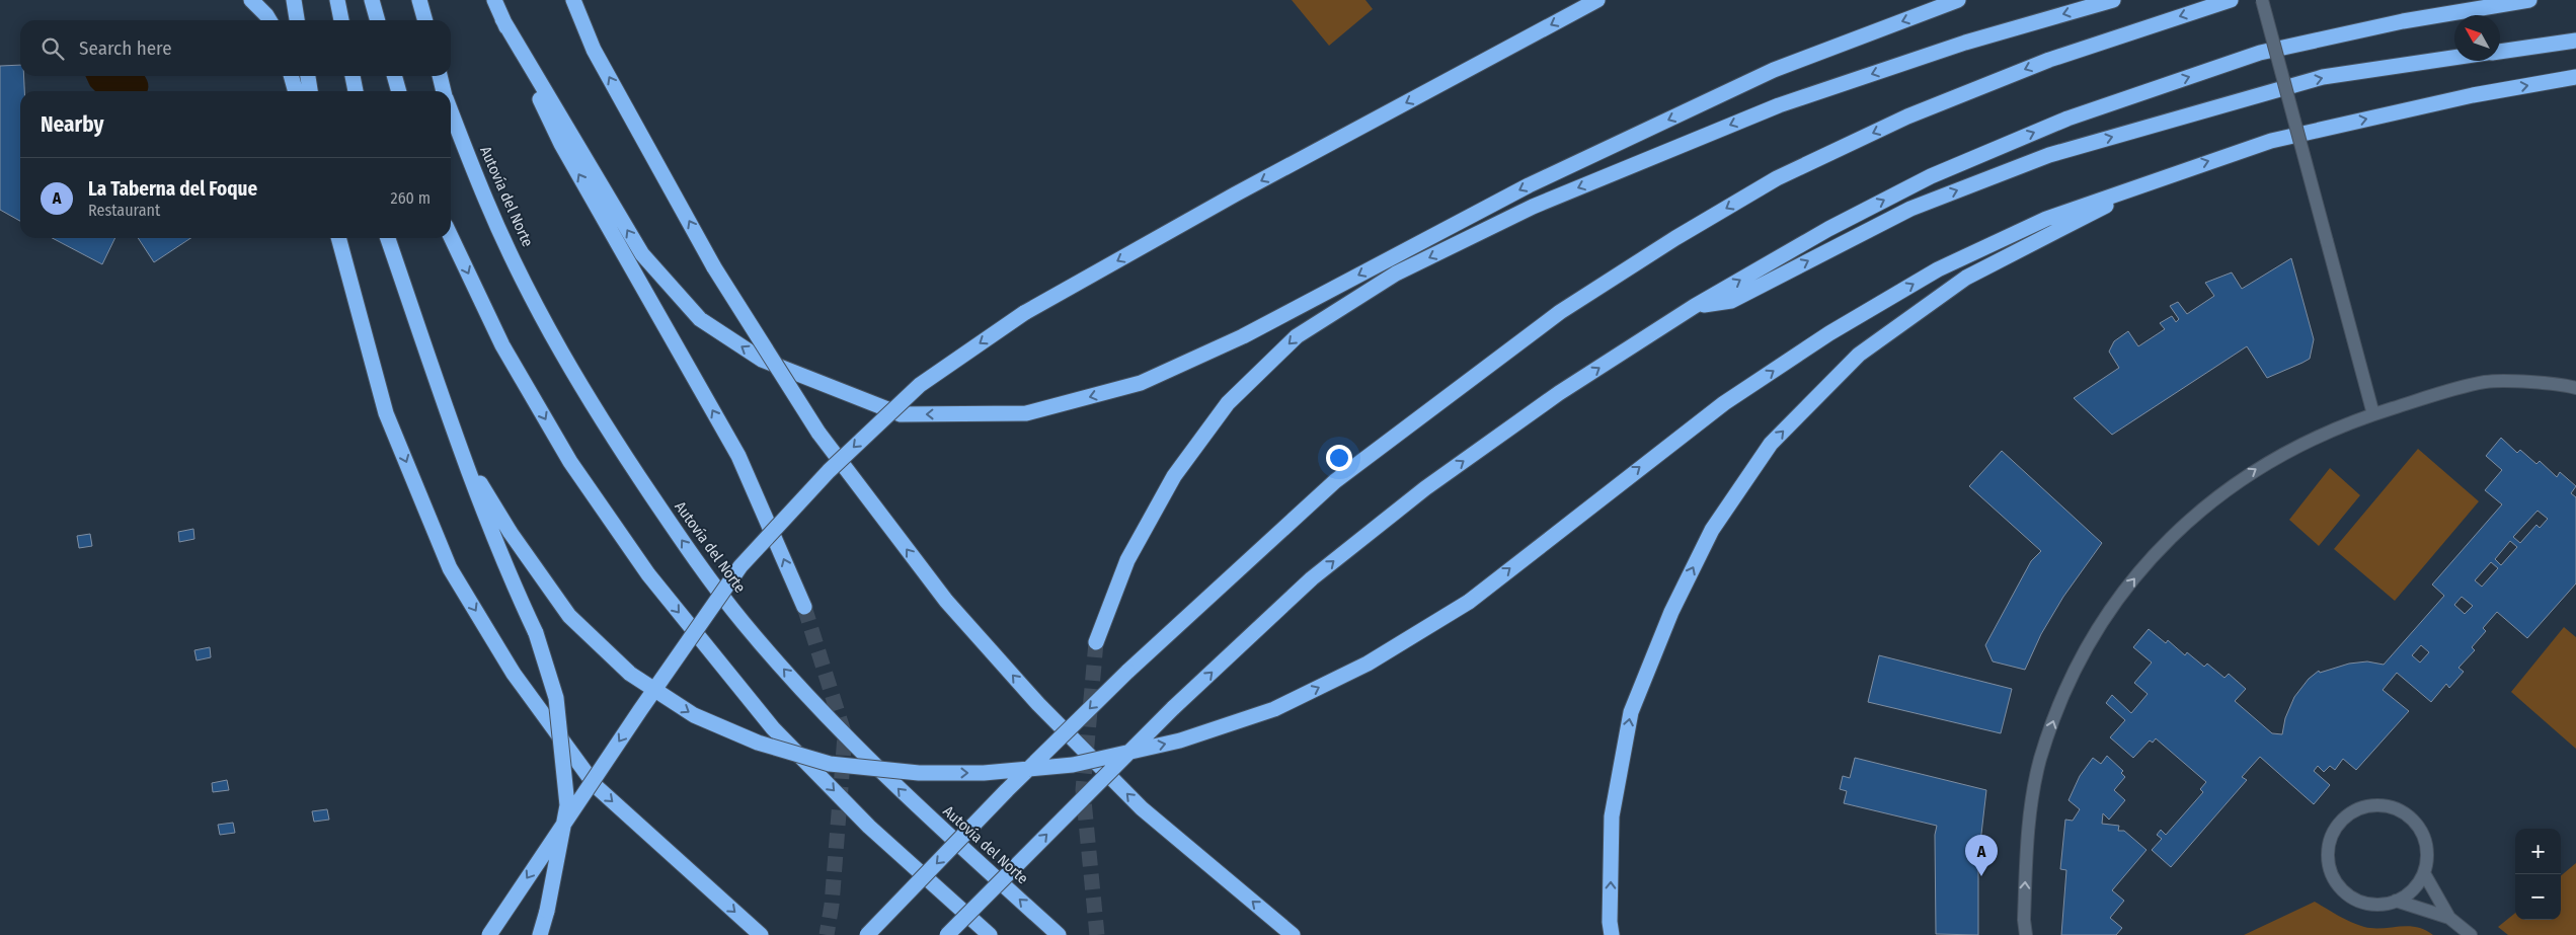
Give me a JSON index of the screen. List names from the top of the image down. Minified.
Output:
{"streets":{"highway":["Autovía del Norte"]},"north":"top left","page":{"search":"Search here","heading":"Nearby","list":[{"mark":"A","name":"La Taberna del Foque","note":"Restaurant","value":"260 m"}],"map_buttons":["+","−"],"pins":"A"}}
